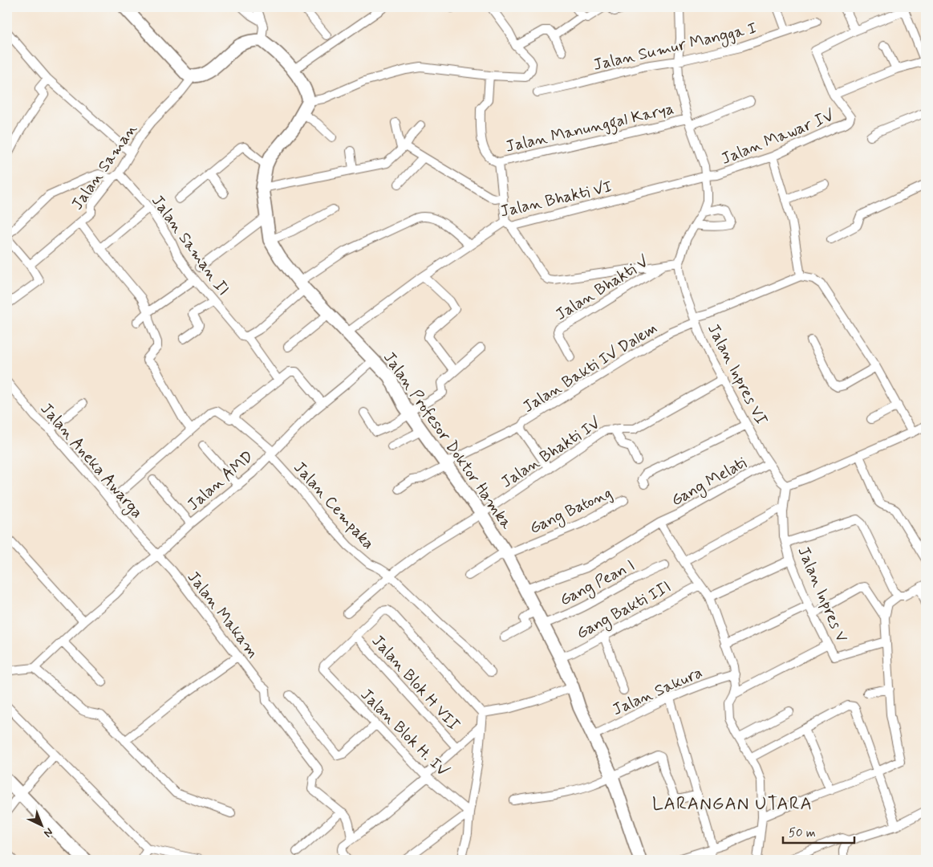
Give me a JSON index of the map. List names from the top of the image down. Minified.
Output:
{"streets":{"street":["Jalan Sumur Mangga I","Jalan Manunggal Karya","Jalan Mawar IV","Jalan Saman","Jalan Bhakti VI","Jalan Saman II","Jalan Bhakti V","Jalan Bakti IV Dalem","Jalan Inpres VI","Jalan Profesor Doktor Hamka","Jalan Bhakti IV","Jalan Aneka Awarga","Jalan AMD","Gang Melati","Jalan Cempaka","Gang Batong","Gang Pean I","Jalan Inpres V","Gang Bakti III","Jalan Makam","Jalan Blok H VII","Jalan Sakura","Jalan Blok H. IV"]},"crossings":[["Jalan Sumur Mangga I","Jalan Inpres VI"],["Jalan Manunggal Karya","Jalan Inpres VI"],["Jalan Mawar IV","Jalan Bhakti VI"],["Jalan Mawar IV","Jalan Inpres VI"],["Jalan Saman","Jalan Saman II"],["Jalan Bhakti VI","Jalan Inpres VI"],["Jalan Bhakti VI","Jalan Profesor Doktor Hamka"],["Jalan Bakti IV Dalem","Jalan Inpres VI"],["Jalan Bakti IV Dalem","Jalan Bhakti IV"],["Jalan Inpres VI","Jalan Bhakti IV"],["Jalan Inpres VI","Gang Melati"],["Jalan Inpres VI","Jalan Inpres V"],["Jalan Profesor Doktor Hamka","Jalan Bhakti IV"],["Jalan Profesor Doktor Hamka","Jalan AMD"],["Jalan Profesor Doktor Hamka","Gang Melati"],["Jalan Profesor Doktor Hamka","Gang Batong"],["Jalan Profesor Doktor Hamka","Gang Pean I"],["Jalan Profesor Doktor Hamka","Gang Bakti III"],["Jalan Profesor Doktor Hamka","Jalan Sakura"],["Jalan Aneka Awarga","Jalan AMD"],["Jalan Aneka Awarga","Jalan Makam"],["Jalan AMD","Jalan Cempaka"],["Jalan AMD","Jalan Makam"],["Jalan Blok H VII","Jalan Blok H. IV"]],"districts":["LARANGAN UTARA"],"scale_bar":"50 m","north":"bottom right"}
